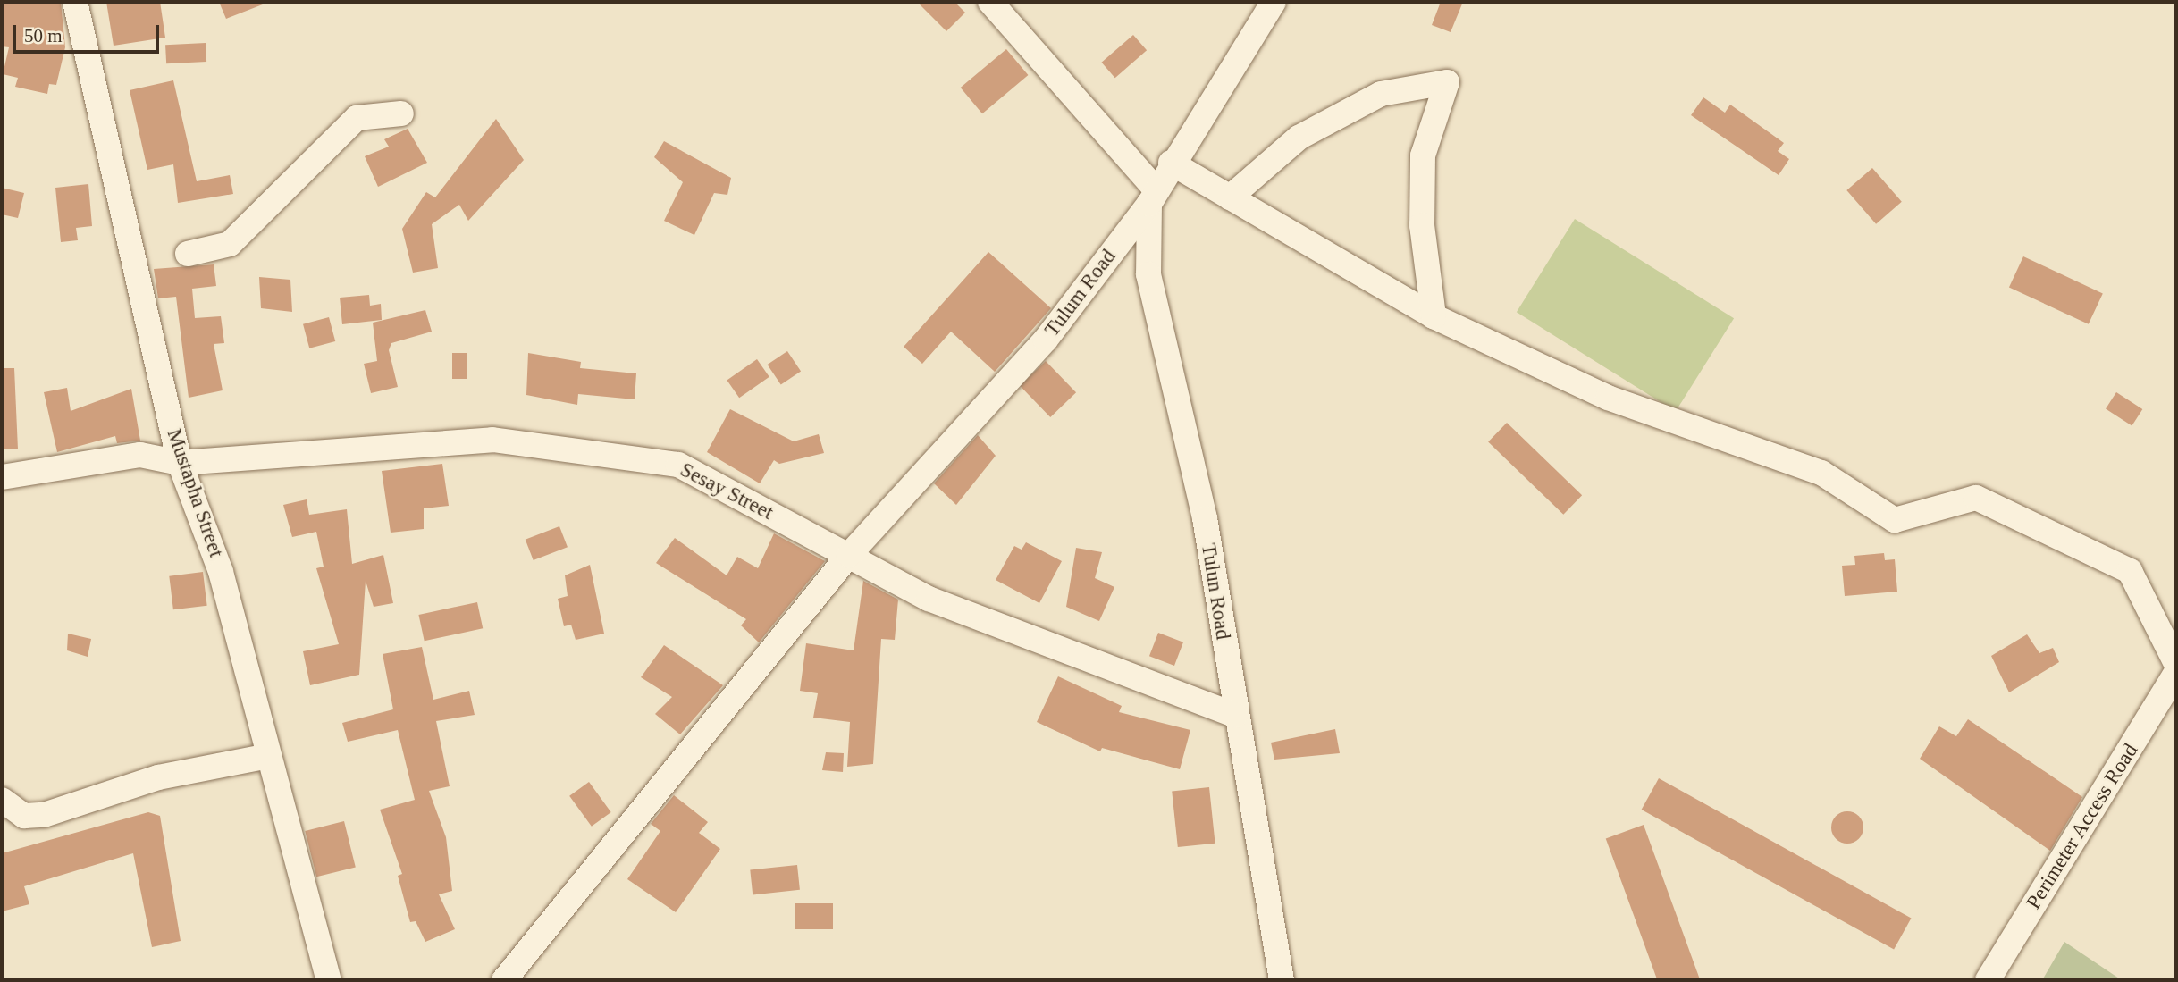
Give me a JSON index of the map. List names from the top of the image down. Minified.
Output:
{"streets":{"street":["Tulum Road","Sesay Street","Mustapha Street","Tulun Road","Perimeter Access Road"]},"crossings":[["Tulum Road","Sesay Street"],["Tulum Road","Tulun Road"],["Sesay Street","Mustapha Street"],["Sesay Street","Tulun Road"]],"scale_bar":"50 m"}
